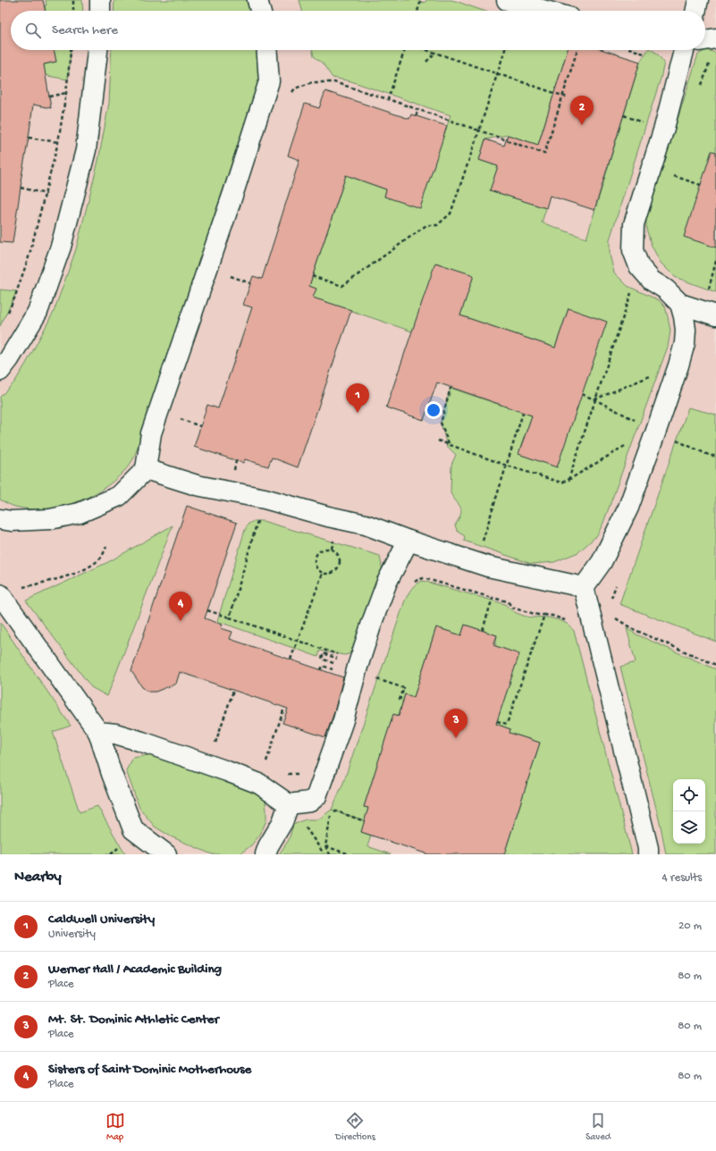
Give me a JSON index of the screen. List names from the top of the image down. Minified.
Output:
{"page":{"search":"Search here","pins":["2","1","4","3"],"heading":["Nearby","4 results"],"list":[{"mark":"1","name":"Caldwell University","note":"University","value":"20 m"},{"mark":"2","name":"Werner Hall / Academic Building","note":"Place","value":"80 m"},{"mark":"3","name":"Mt. St. Dominic Athletic Center","note":"Place","value":"80 m"},{"mark":"4","name":"Sisters of Saint Dominic Motherhouse","note":"Place","value":"80 m"}],"nav":["Map","Directions","Saved"]}}
